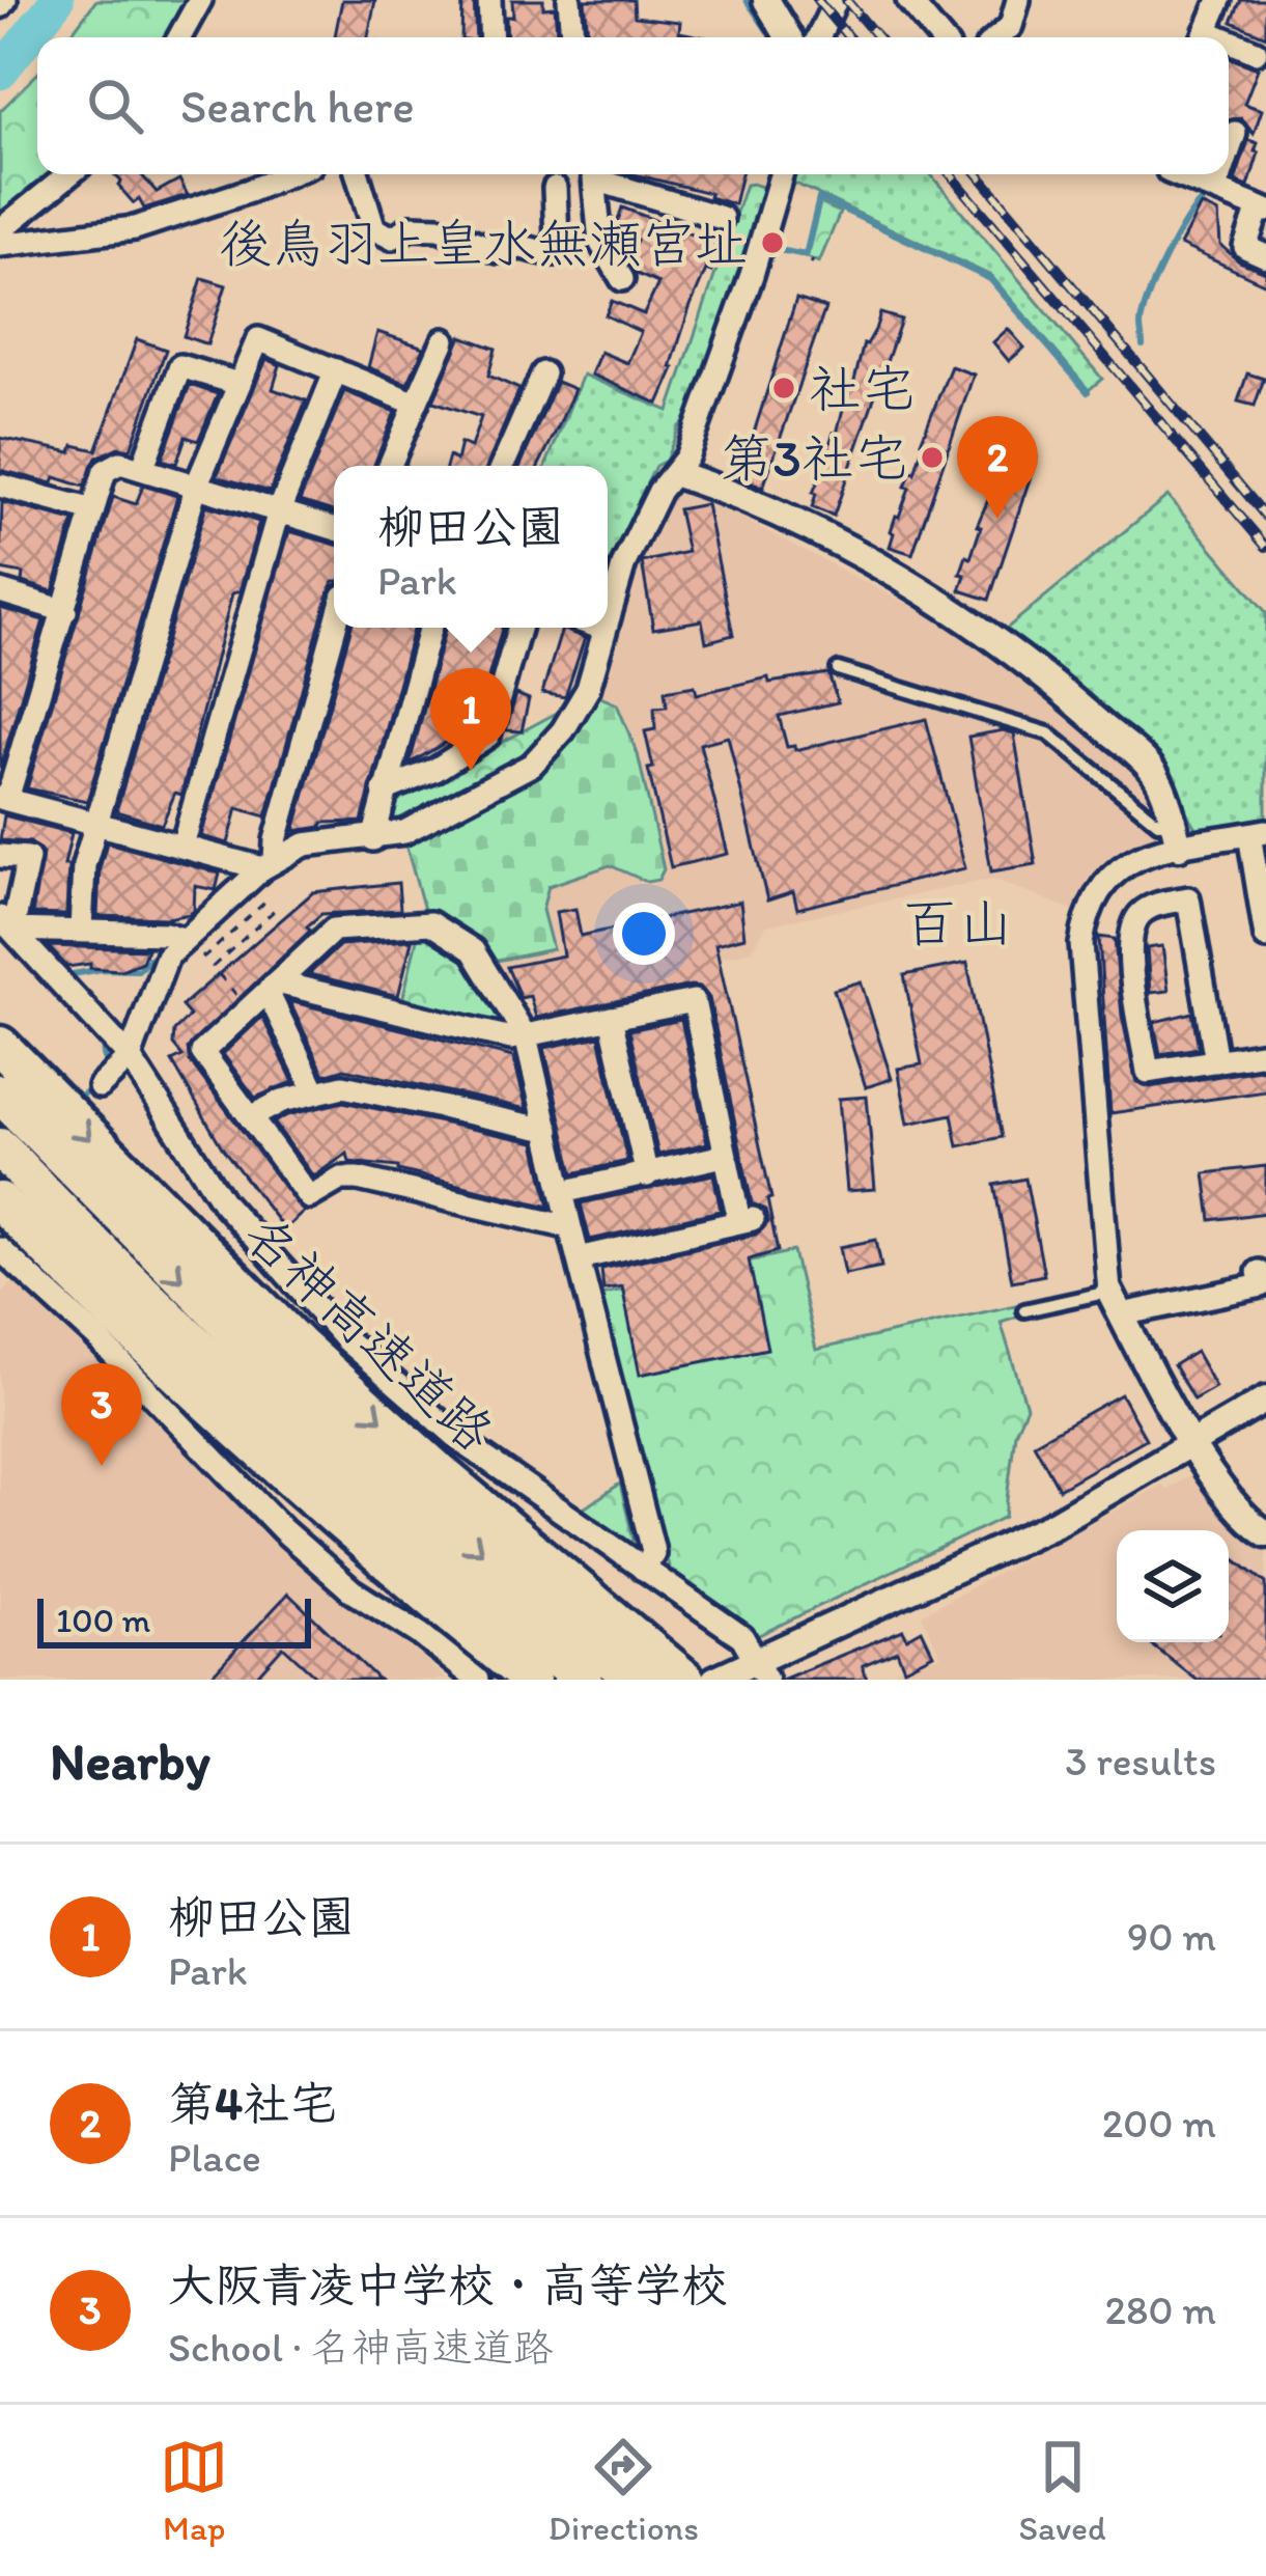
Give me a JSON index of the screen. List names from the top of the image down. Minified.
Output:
{"streets":{"highway":["名神高速道路"]},"districts":["百山"],"places":["後鳥羽上皇水無瀬宮址","社宅","第3社宅"],"scale_bar":"100 m","page":{"search":"Search here","pins":["2","1","3"],"popup":["柳田公園","Park"],"scale":"100 m","heading":["Nearby","3 results"],"list":[{"mark":"1","name":"柳田公園","note":"Park","value":"90 m"},{"mark":"2","name":"第4社宅","note":"Place","value":"200 m"},{"mark":"3","name":"大阪青凌中学校・高等学校","note":"School · 名神高速道路","value":"280 m"}],"nav":["Map","Directions","Saved"]}}
